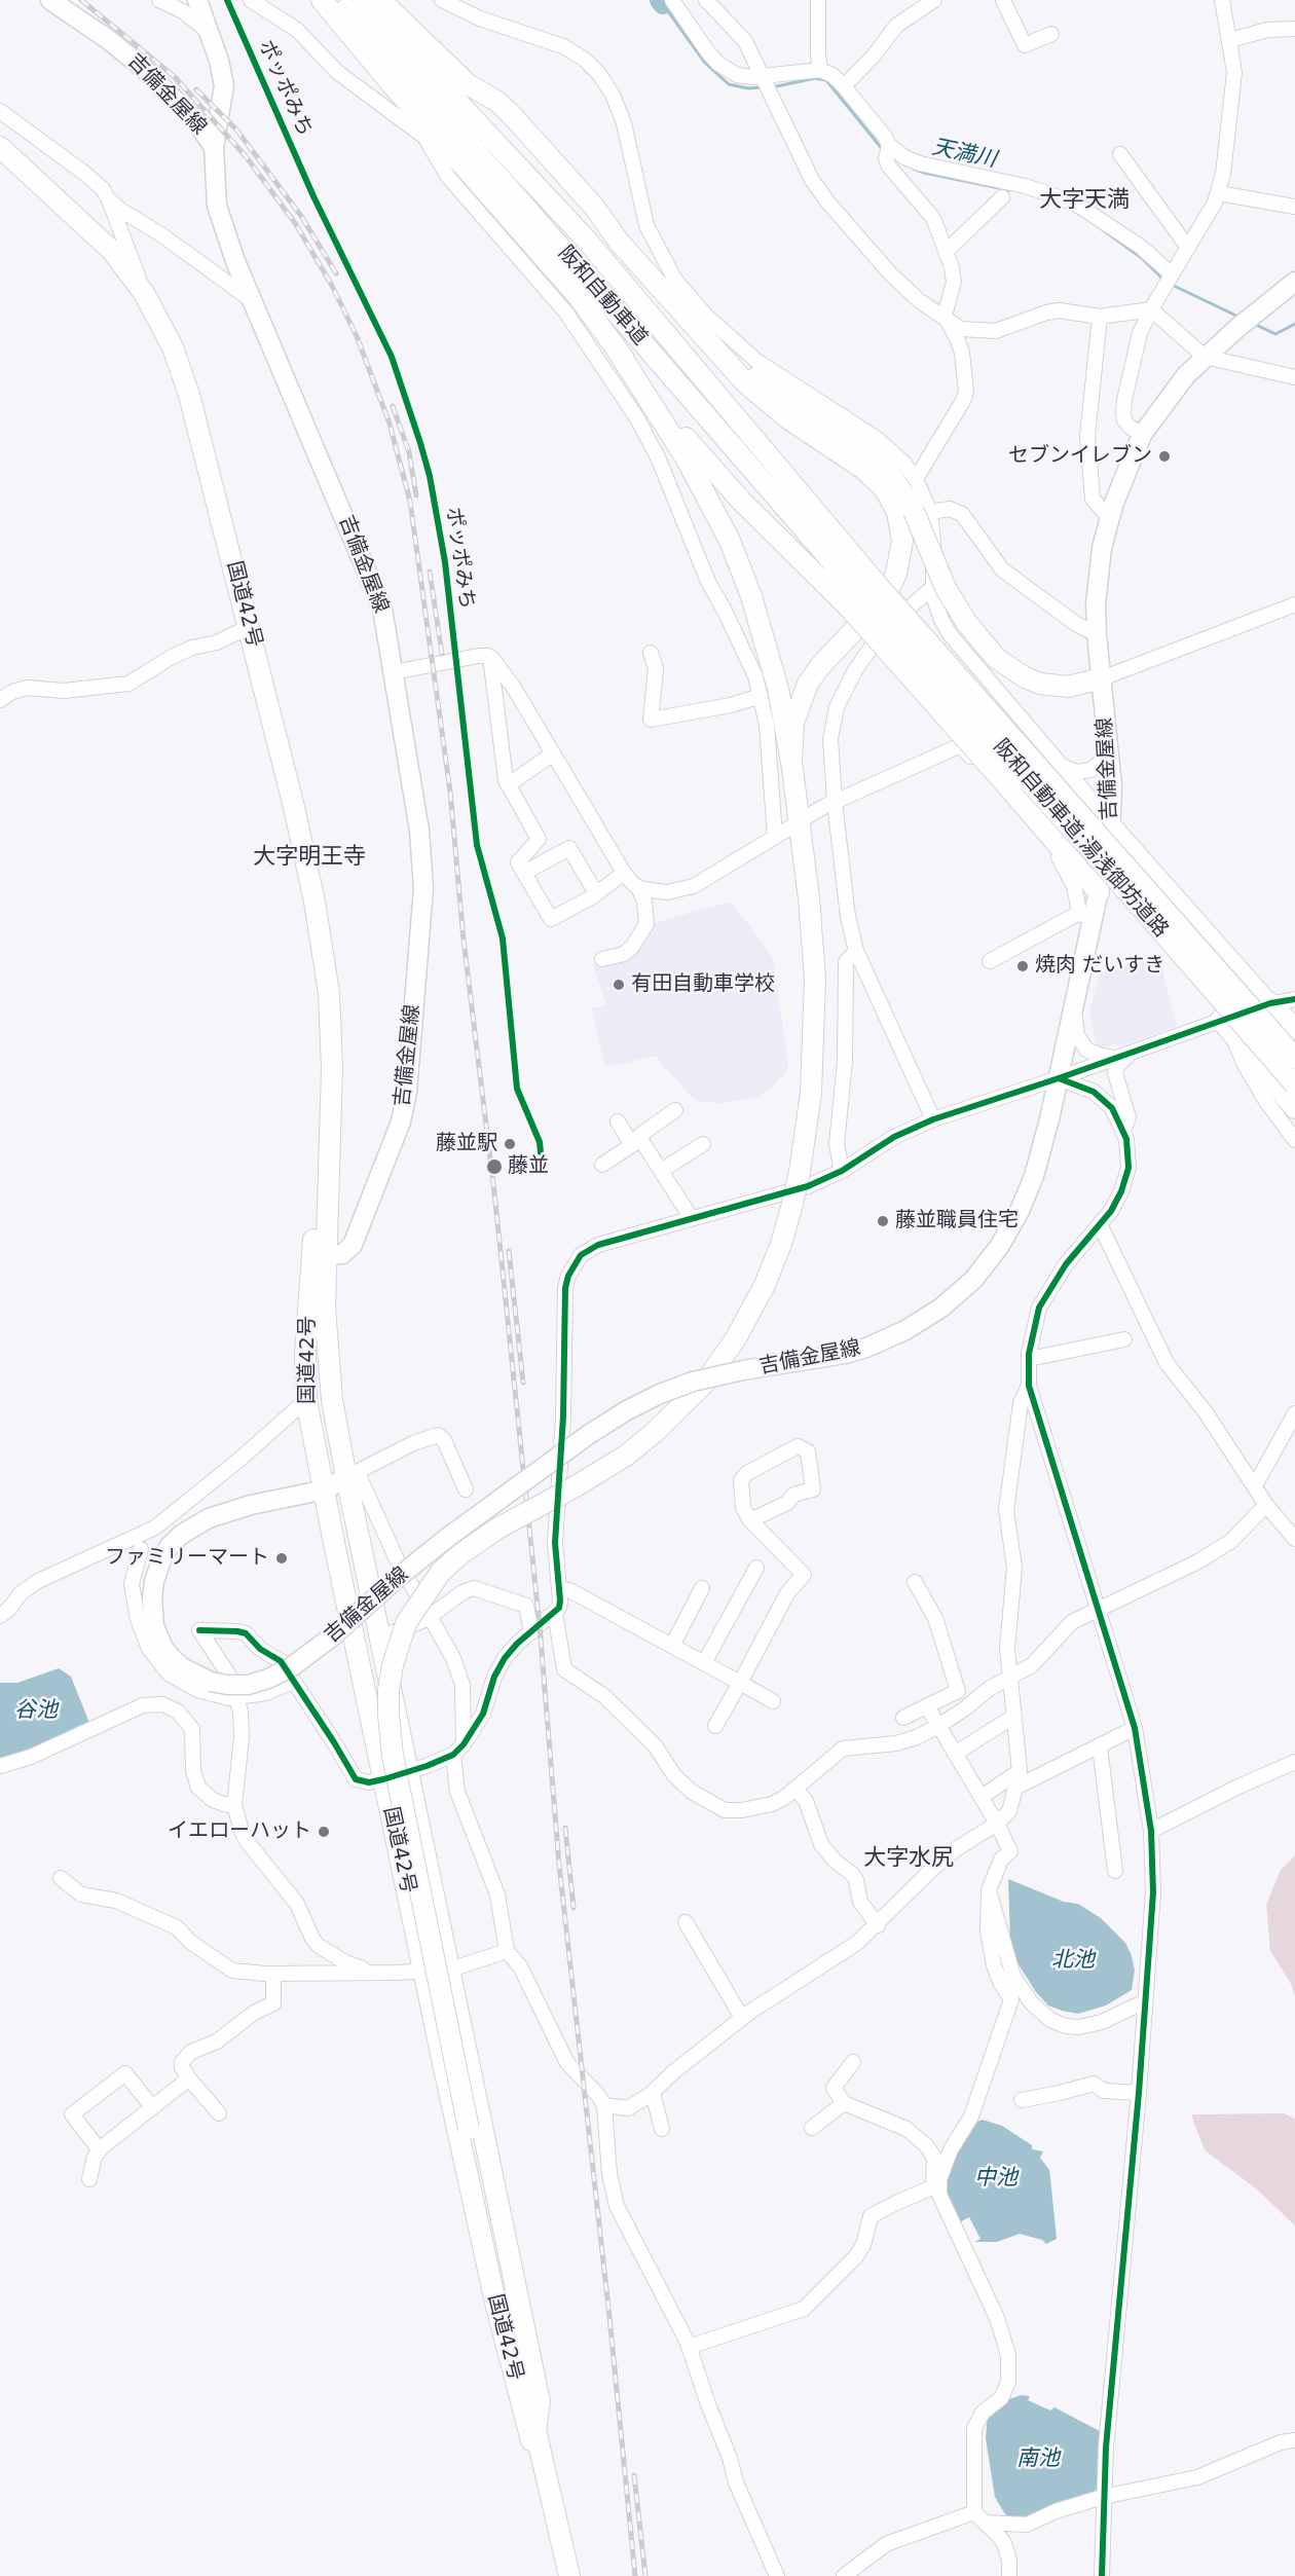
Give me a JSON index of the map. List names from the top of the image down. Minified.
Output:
{"streets":{"highway":["阪和自動車道","国道42号","阪和自動車道;湯浅御坊道路"],"main road":["吉備金屋線"],"cycle path":["ポッポみち"]},"crossings":[["吉備金屋線","国道42号"],["阪和自動車道","阪和自動車道;湯浅御坊道路"]],"districts":["大字天満","大字明王寺","大字水尻"],"water":["天満川","谷池","北池","中池","南池"],"places":["セブンイレブン","焼肉 だいすき","有田自動車学校","藤並駅","藤並","藤並職員住宅","ファミリーマート","イエローハット"]}
